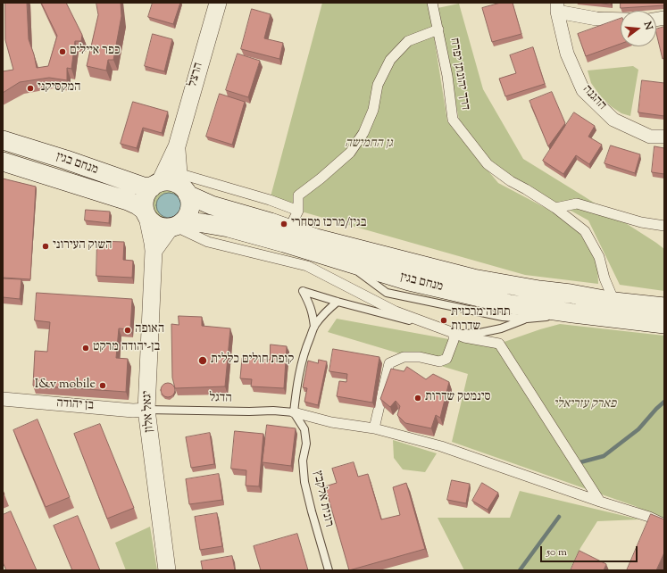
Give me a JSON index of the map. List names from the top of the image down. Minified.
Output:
{"streets":{"main road":["מנחם בגין"],"street":["דרך יהונתן יפרח","הרצל","ההגנה","בן יהודה","יגאל אלון"],"lane":["הדגל","רונית אלקבץ"]},"crossings":[["דרך יהונתן יפרח","מנחם בגין"],["הרצל","מנחם בגין"],["הרצל","יגאל אלון"],["מנחם בגין","יגאל אלון"],["הדגל","בן יהודה"],["הדגל","יגאל אלון"],["הדגל","רונית אלקבץ"],["בן יהודה","יגאל אלון"]],"parks":["גן החמישה","פארק עזריאלי"],"places":["כפר איילים","המקסיקני","בגין/מרכז מסחרי","השוק העירוני","תחנה מרכזית שדרות","האופה","בן-יהודה מרקט","קופת חולים כללית","I&v mobile","סינמטק שדרות"],"scale_bar":"50 m","north":"right"}
